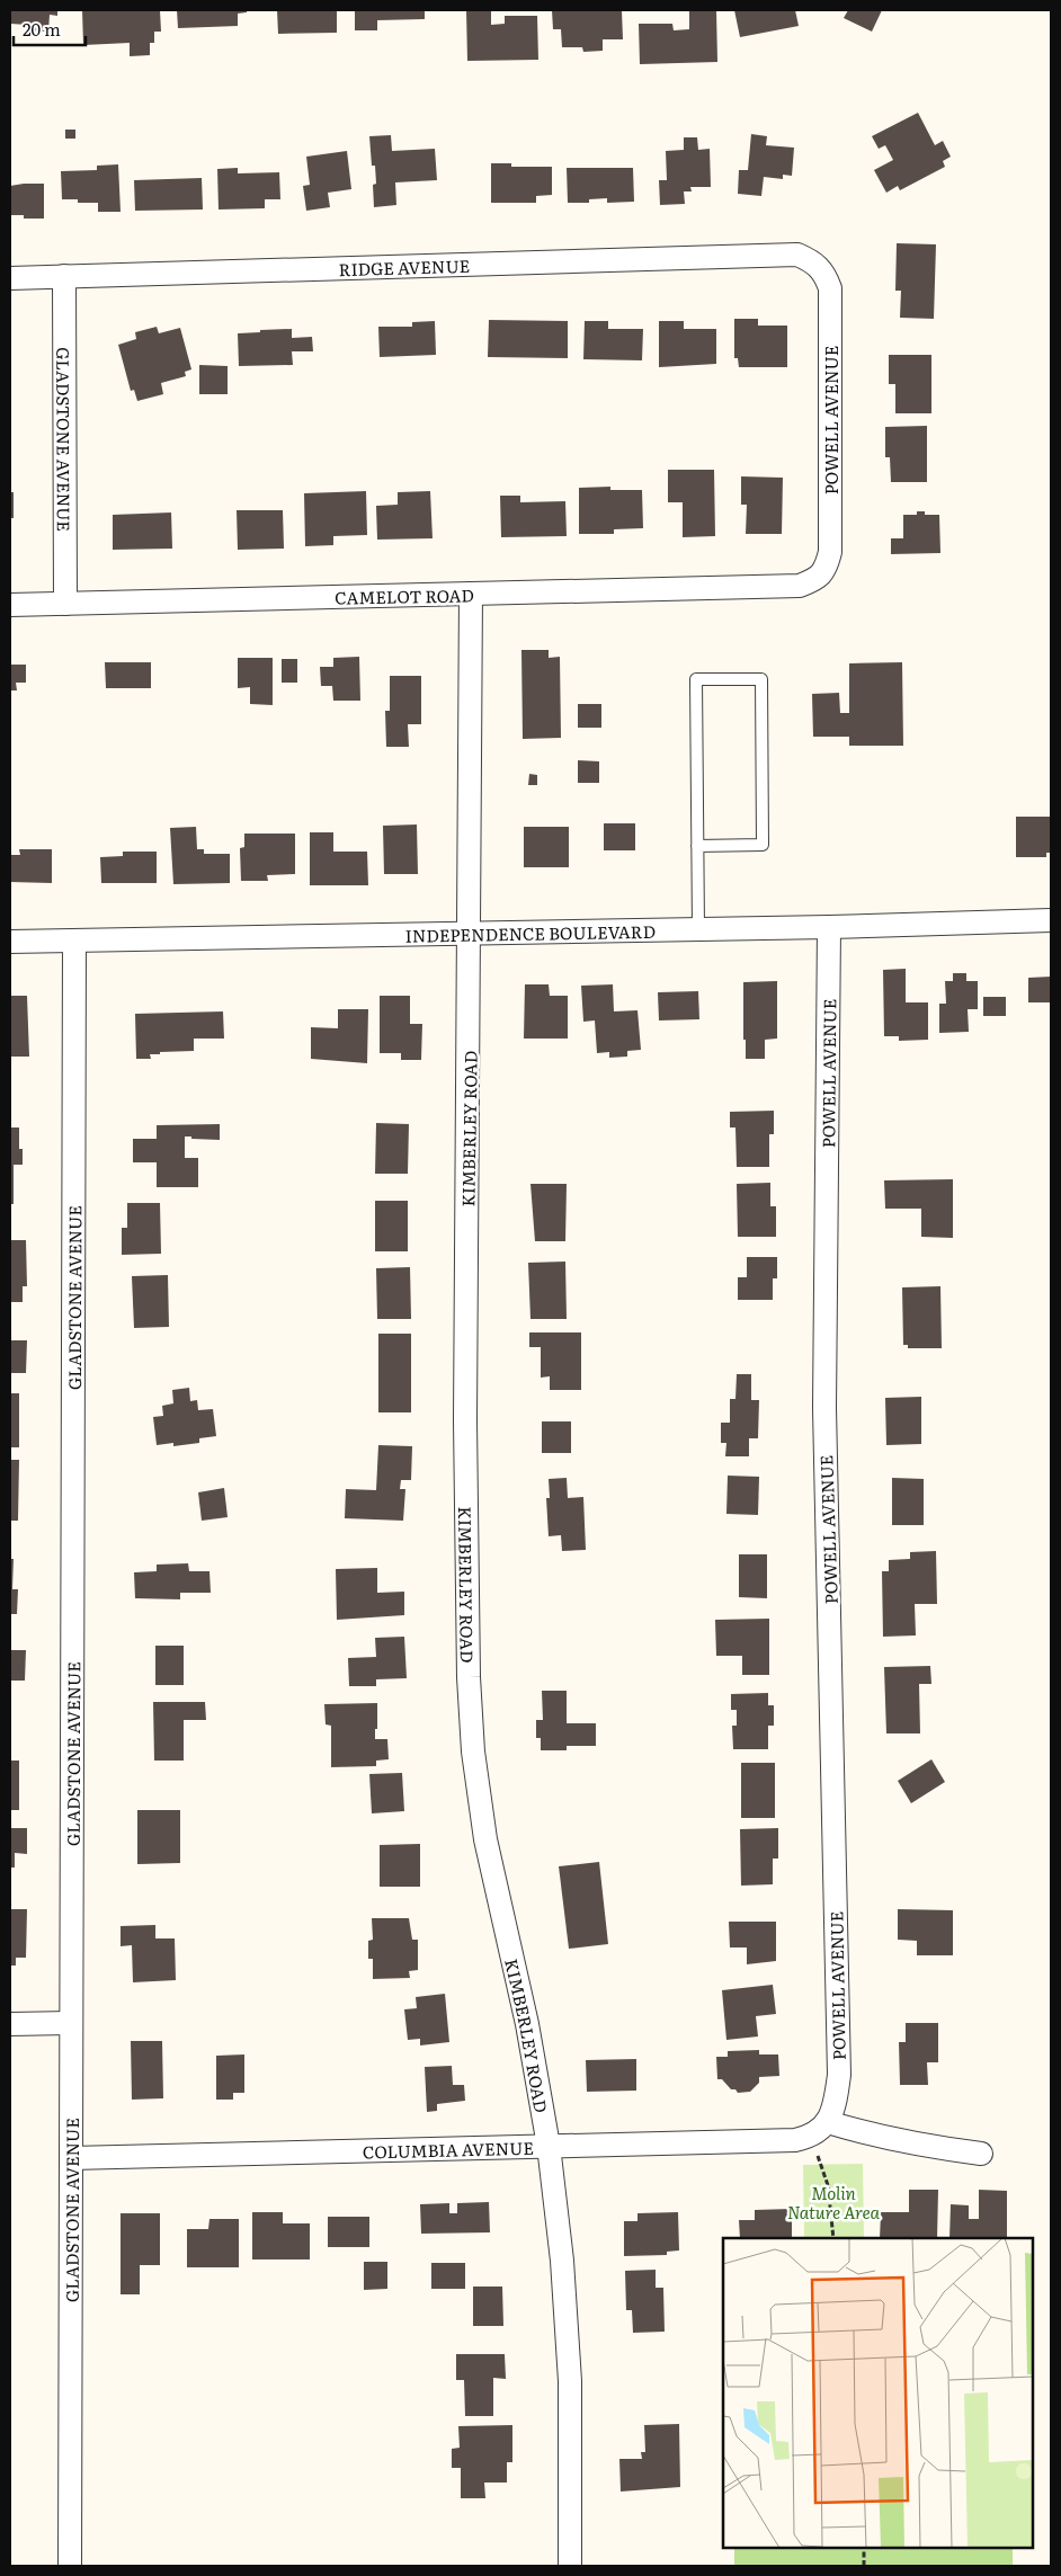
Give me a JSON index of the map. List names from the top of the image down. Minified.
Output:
{"streets":{"street":["RIDGE AVENUE","POWELL AVENUE","GLADSTONE AVENUE","CAMELOT ROAD","INDEPENDENCE BOULEVARD","KIMBERLEY ROAD","COLUMBIA AVENUE"]},"crossings":[["RIDGE AVENUE","POWELL AVENUE"],["RIDGE AVENUE","GLADSTONE AVENUE"],["POWELL AVENUE","CAMELOT ROAD"],["POWELL AVENUE","INDEPENDENCE BOULEVARD"],["POWELL AVENUE","COLUMBIA AVENUE"],["GLADSTONE AVENUE","CAMELOT ROAD"],["GLADSTONE AVENUE","INDEPENDENCE BOULEVARD"],["GLADSTONE AVENUE","COLUMBIA AVENUE"],["CAMELOT ROAD","KIMBERLEY ROAD"],["INDEPENDENCE BOULEVARD","KIMBERLEY ROAD"],["KIMBERLEY ROAD","COLUMBIA AVENUE"]],"parks":["Molin Nature Area"],"scale_bar":"20 m"}
